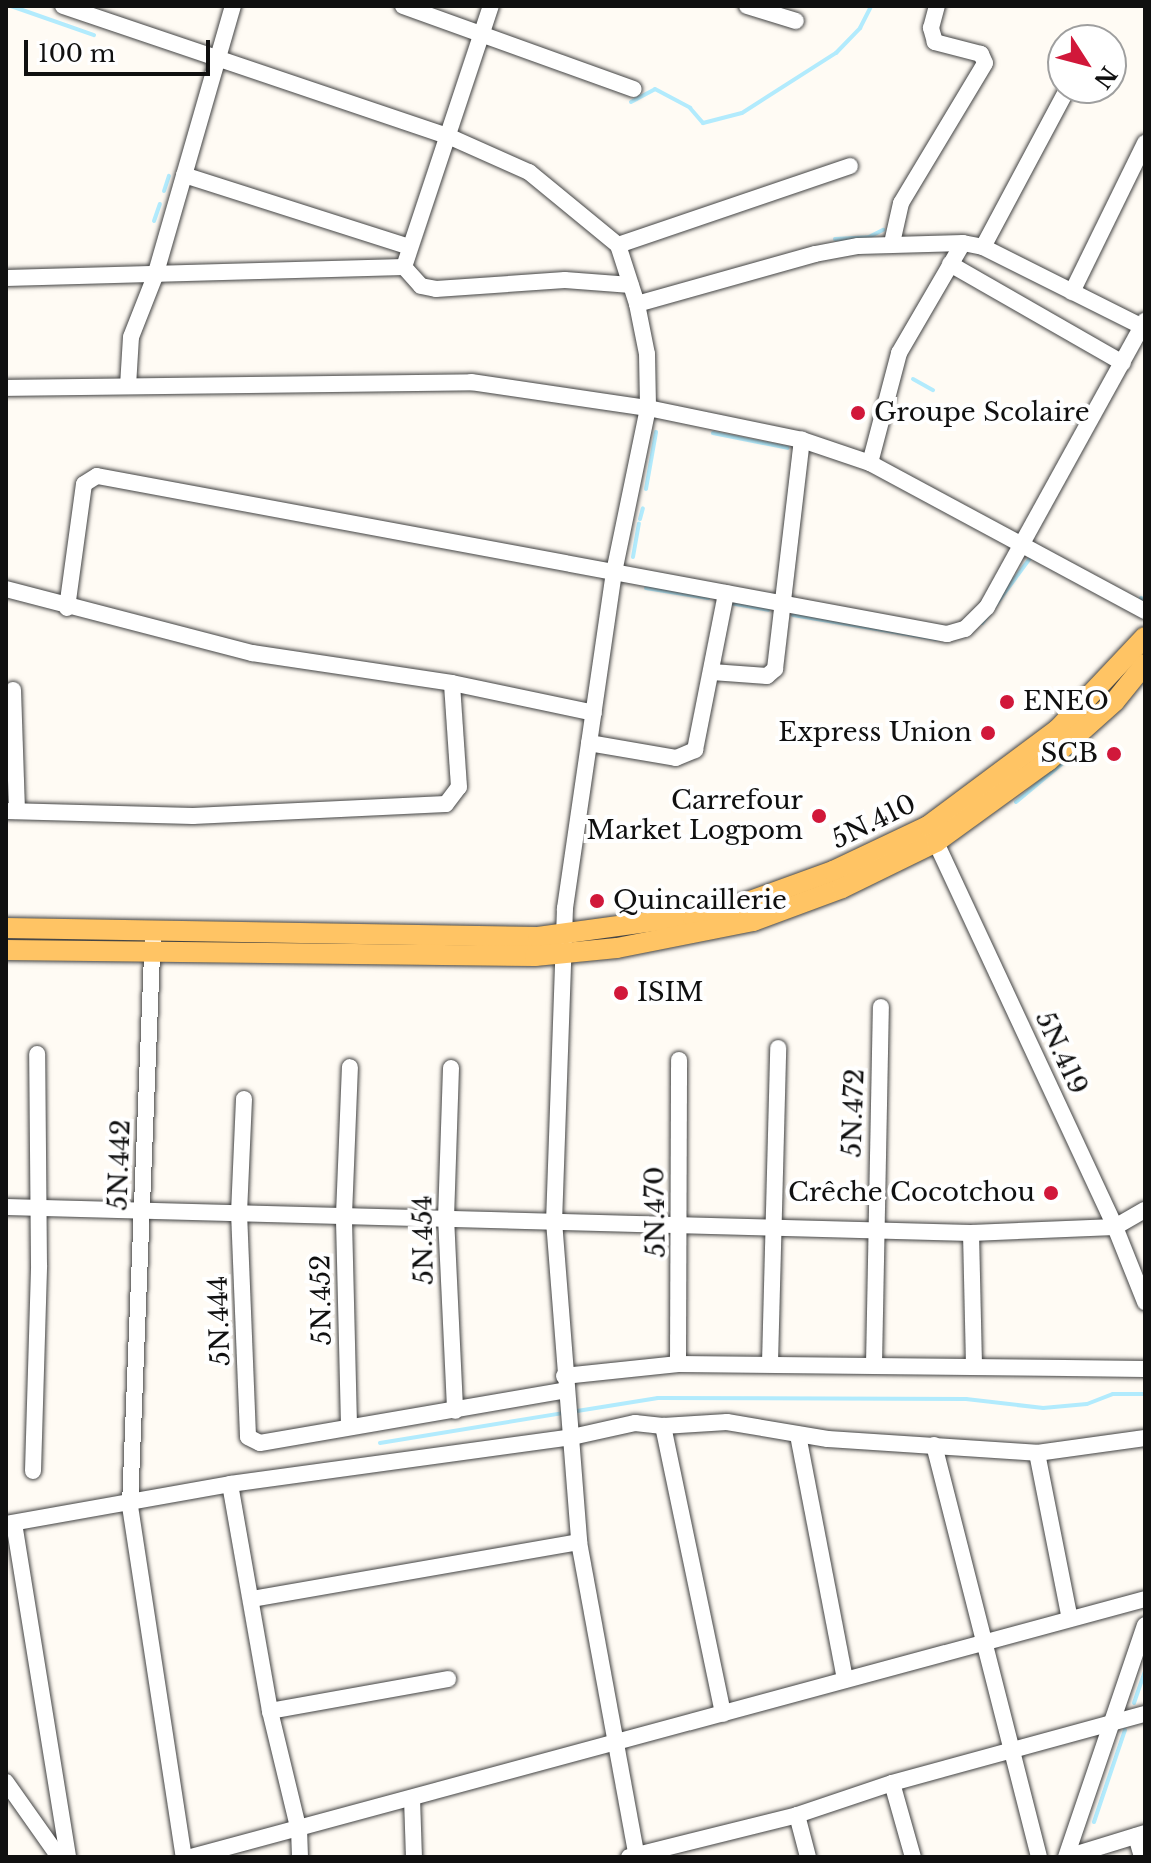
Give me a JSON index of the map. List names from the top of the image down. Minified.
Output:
{"streets":{"main road":["5N.410"],"street":["5N.419","5N.472","5N.442","5N.470","5N.454","5N.452","5N.444"]},"crossings":[["5N.410","5N.419"],["5N.452","5N.444"]],"places":["Groupe Scolaire","ENEO","Express Union","SCB","Carrefour Market Logpom","Quincaillerie","ISIM","Crêche Cocotchou"],"scale_bar":"100 m","north":"bottom right"}
